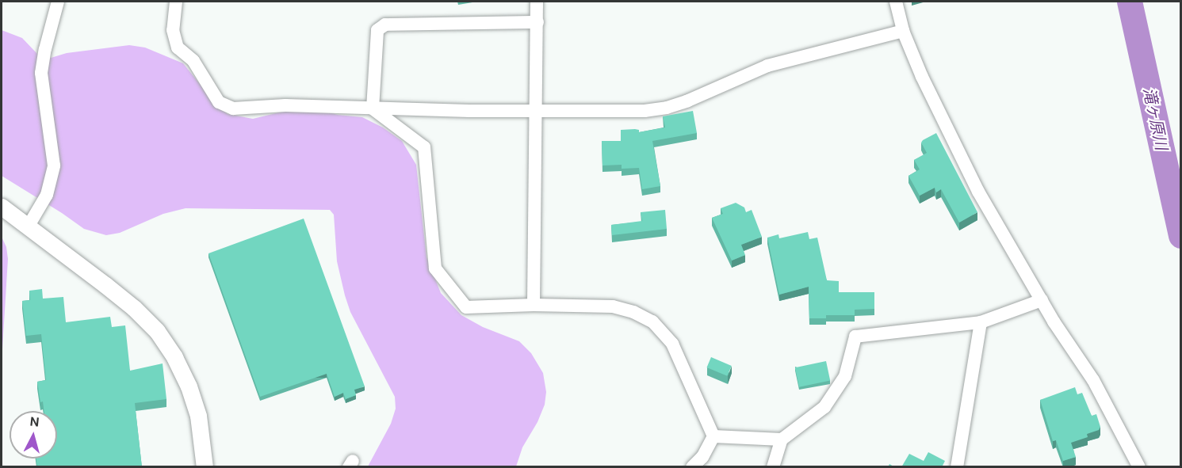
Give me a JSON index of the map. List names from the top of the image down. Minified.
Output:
{"water":["滝ヶ原川"],"north":"top"}
